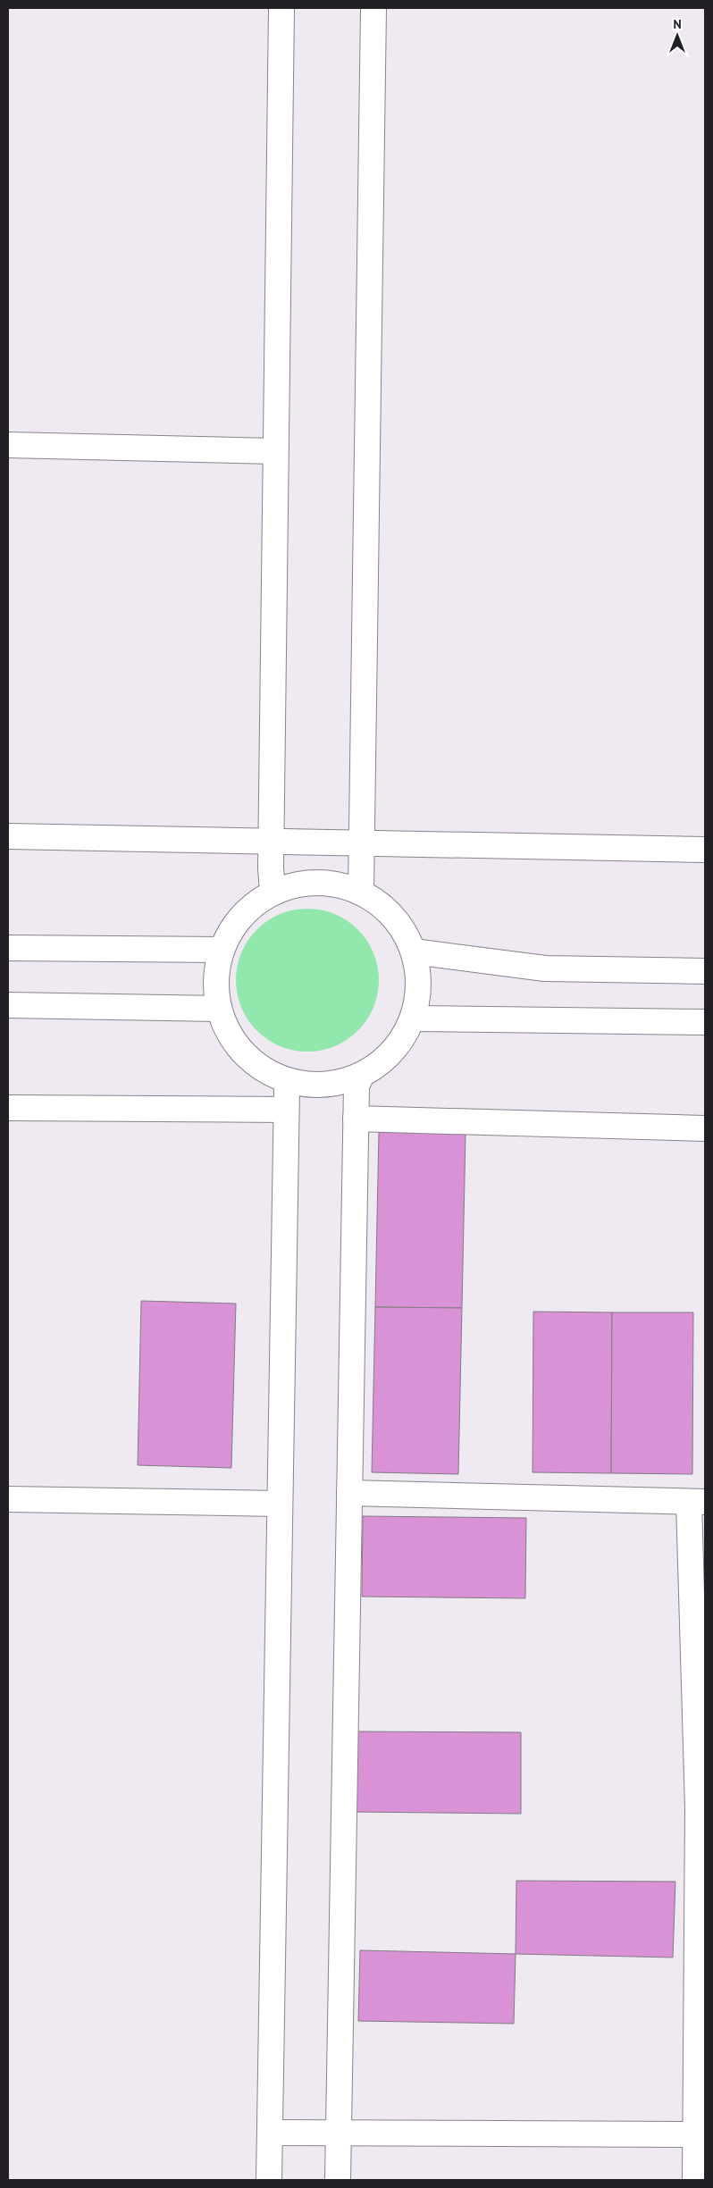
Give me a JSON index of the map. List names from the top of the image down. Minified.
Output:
{"north":"top"}
